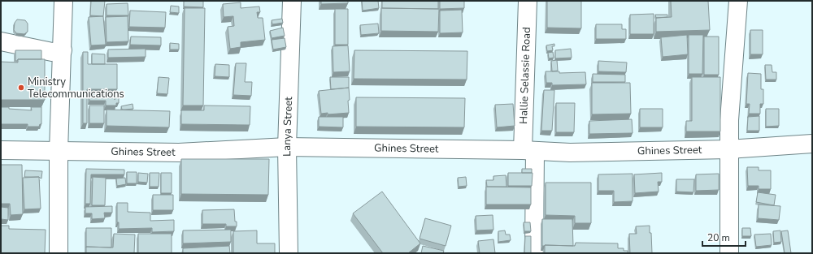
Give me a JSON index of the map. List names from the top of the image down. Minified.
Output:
{"streets":{"street":["Hallie Selassie Road","Lanya Street","Ghines Street"]},"crossings":[["Hallie Selassie Road","Ghines Street"],["Lanya Street","Ghines Street"]],"places":["Ministry Telecommunications"],"scale_bar":"20 m"}
